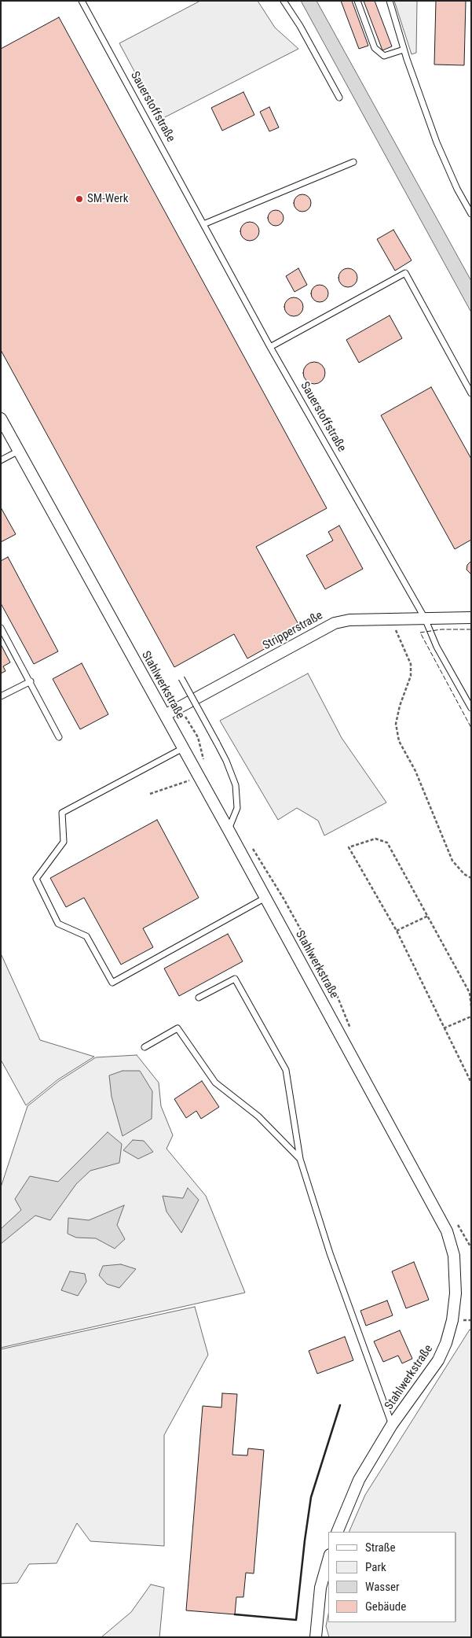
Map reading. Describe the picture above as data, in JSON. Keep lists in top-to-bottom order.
{
  "streets": {
    "street": ["Stripperstraße", "Stahlwerkstraße"],
    "lane": ["Sauerstoffstraße"]
  },
  "crossings": [
    ["Sauerstoffstraße", "Stripperstraße"],
    ["Stripperstraße", "Stahlwerkstraße"]
  ],
  "places": ["SM-Werk"],
  "legend": [
    "Straße",
    "Park",
    "Wasser",
    "Gebäude"
  ]
}
